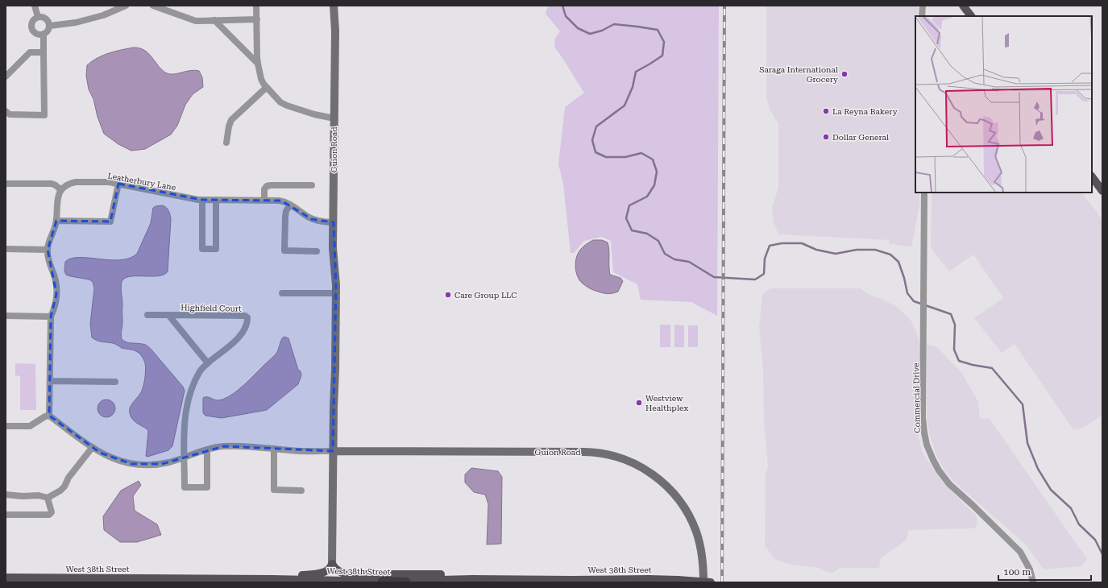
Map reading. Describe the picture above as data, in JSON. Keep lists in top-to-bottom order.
{
  "streets": {
    "main road": ["West 38th Street"],
    "street": [
      "Guion Road",
      "Leatherbury Lane",
      "Highfield Court",
      "Commercial Drive"
    ]
  },
  "crossings": [
    ["Guion Road", "Leatherbury Lane"]
  ],
  "places": [
    "Saraga International Grocery",
    "La Reyna Bakery",
    "Dollar General",
    "Care Group LLC",
    "Westview Healthplex"
  ],
  "scale_bar": "100 m"
}
